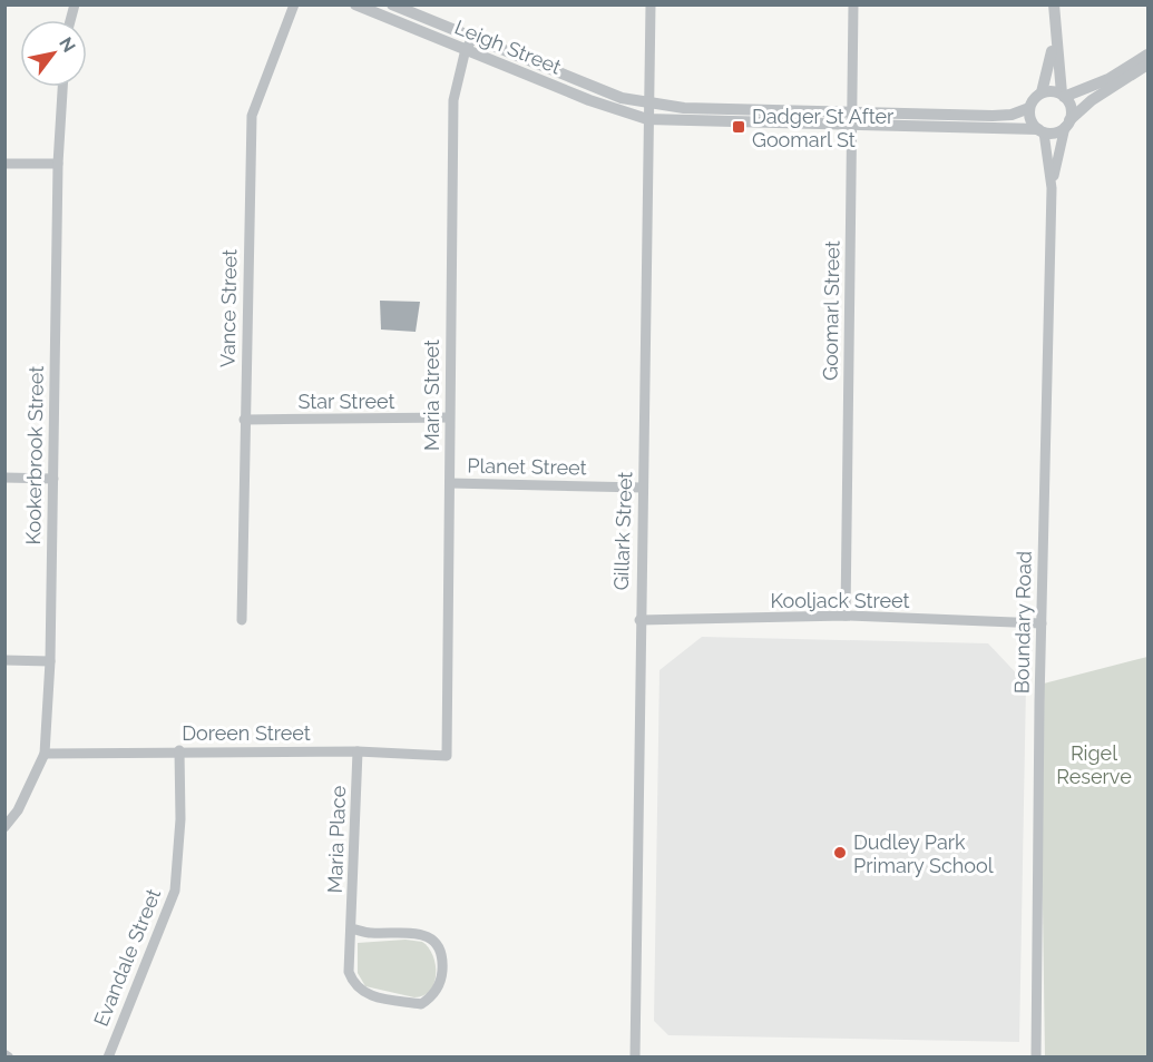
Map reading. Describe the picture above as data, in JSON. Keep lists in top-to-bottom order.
{
  "streets": {
    "street": [
      "Leigh Street",
      "Vance Street",
      "Goomarl Street",
      "Maria Street",
      "Star Street",
      "Kookerbrook Street",
      "Planet Street",
      "Gillark Street",
      "Kooljack Street",
      "Boundary Road",
      "Doreen Street",
      "Maria Place",
      "Evandale Street"
    ]
  },
  "crossings": [
    ["Leigh Street", "Goomarl Street"],
    ["Leigh Street", "Maria Street"],
    ["Leigh Street", "Gillark Street"],
    ["Vance Street", "Star Street"],
    ["Goomarl Street", "Kooljack Street"],
    ["Maria Street", "Star Street"],
    ["Maria Street", "Planet Street"],
    ["Maria Street", "Doreen Street"],
    ["Kookerbrook Street", "Doreen Street"],
    ["Planet Street", "Gillark Street"],
    ["Gillark Street", "Kooljack Street"],
    ["Kooljack Street", "Boundary Road"],
    ["Doreen Street", "Maria Place"],
    ["Doreen Street", "Evandale Street"]
  ],
  "parks": ["Rigel Reserve"],
  "places": {
    "transit": ["Dadger St After Goomarl St"],
    "other": ["Dudley Park Primary School"]
  },
  "north": "top right"
}
